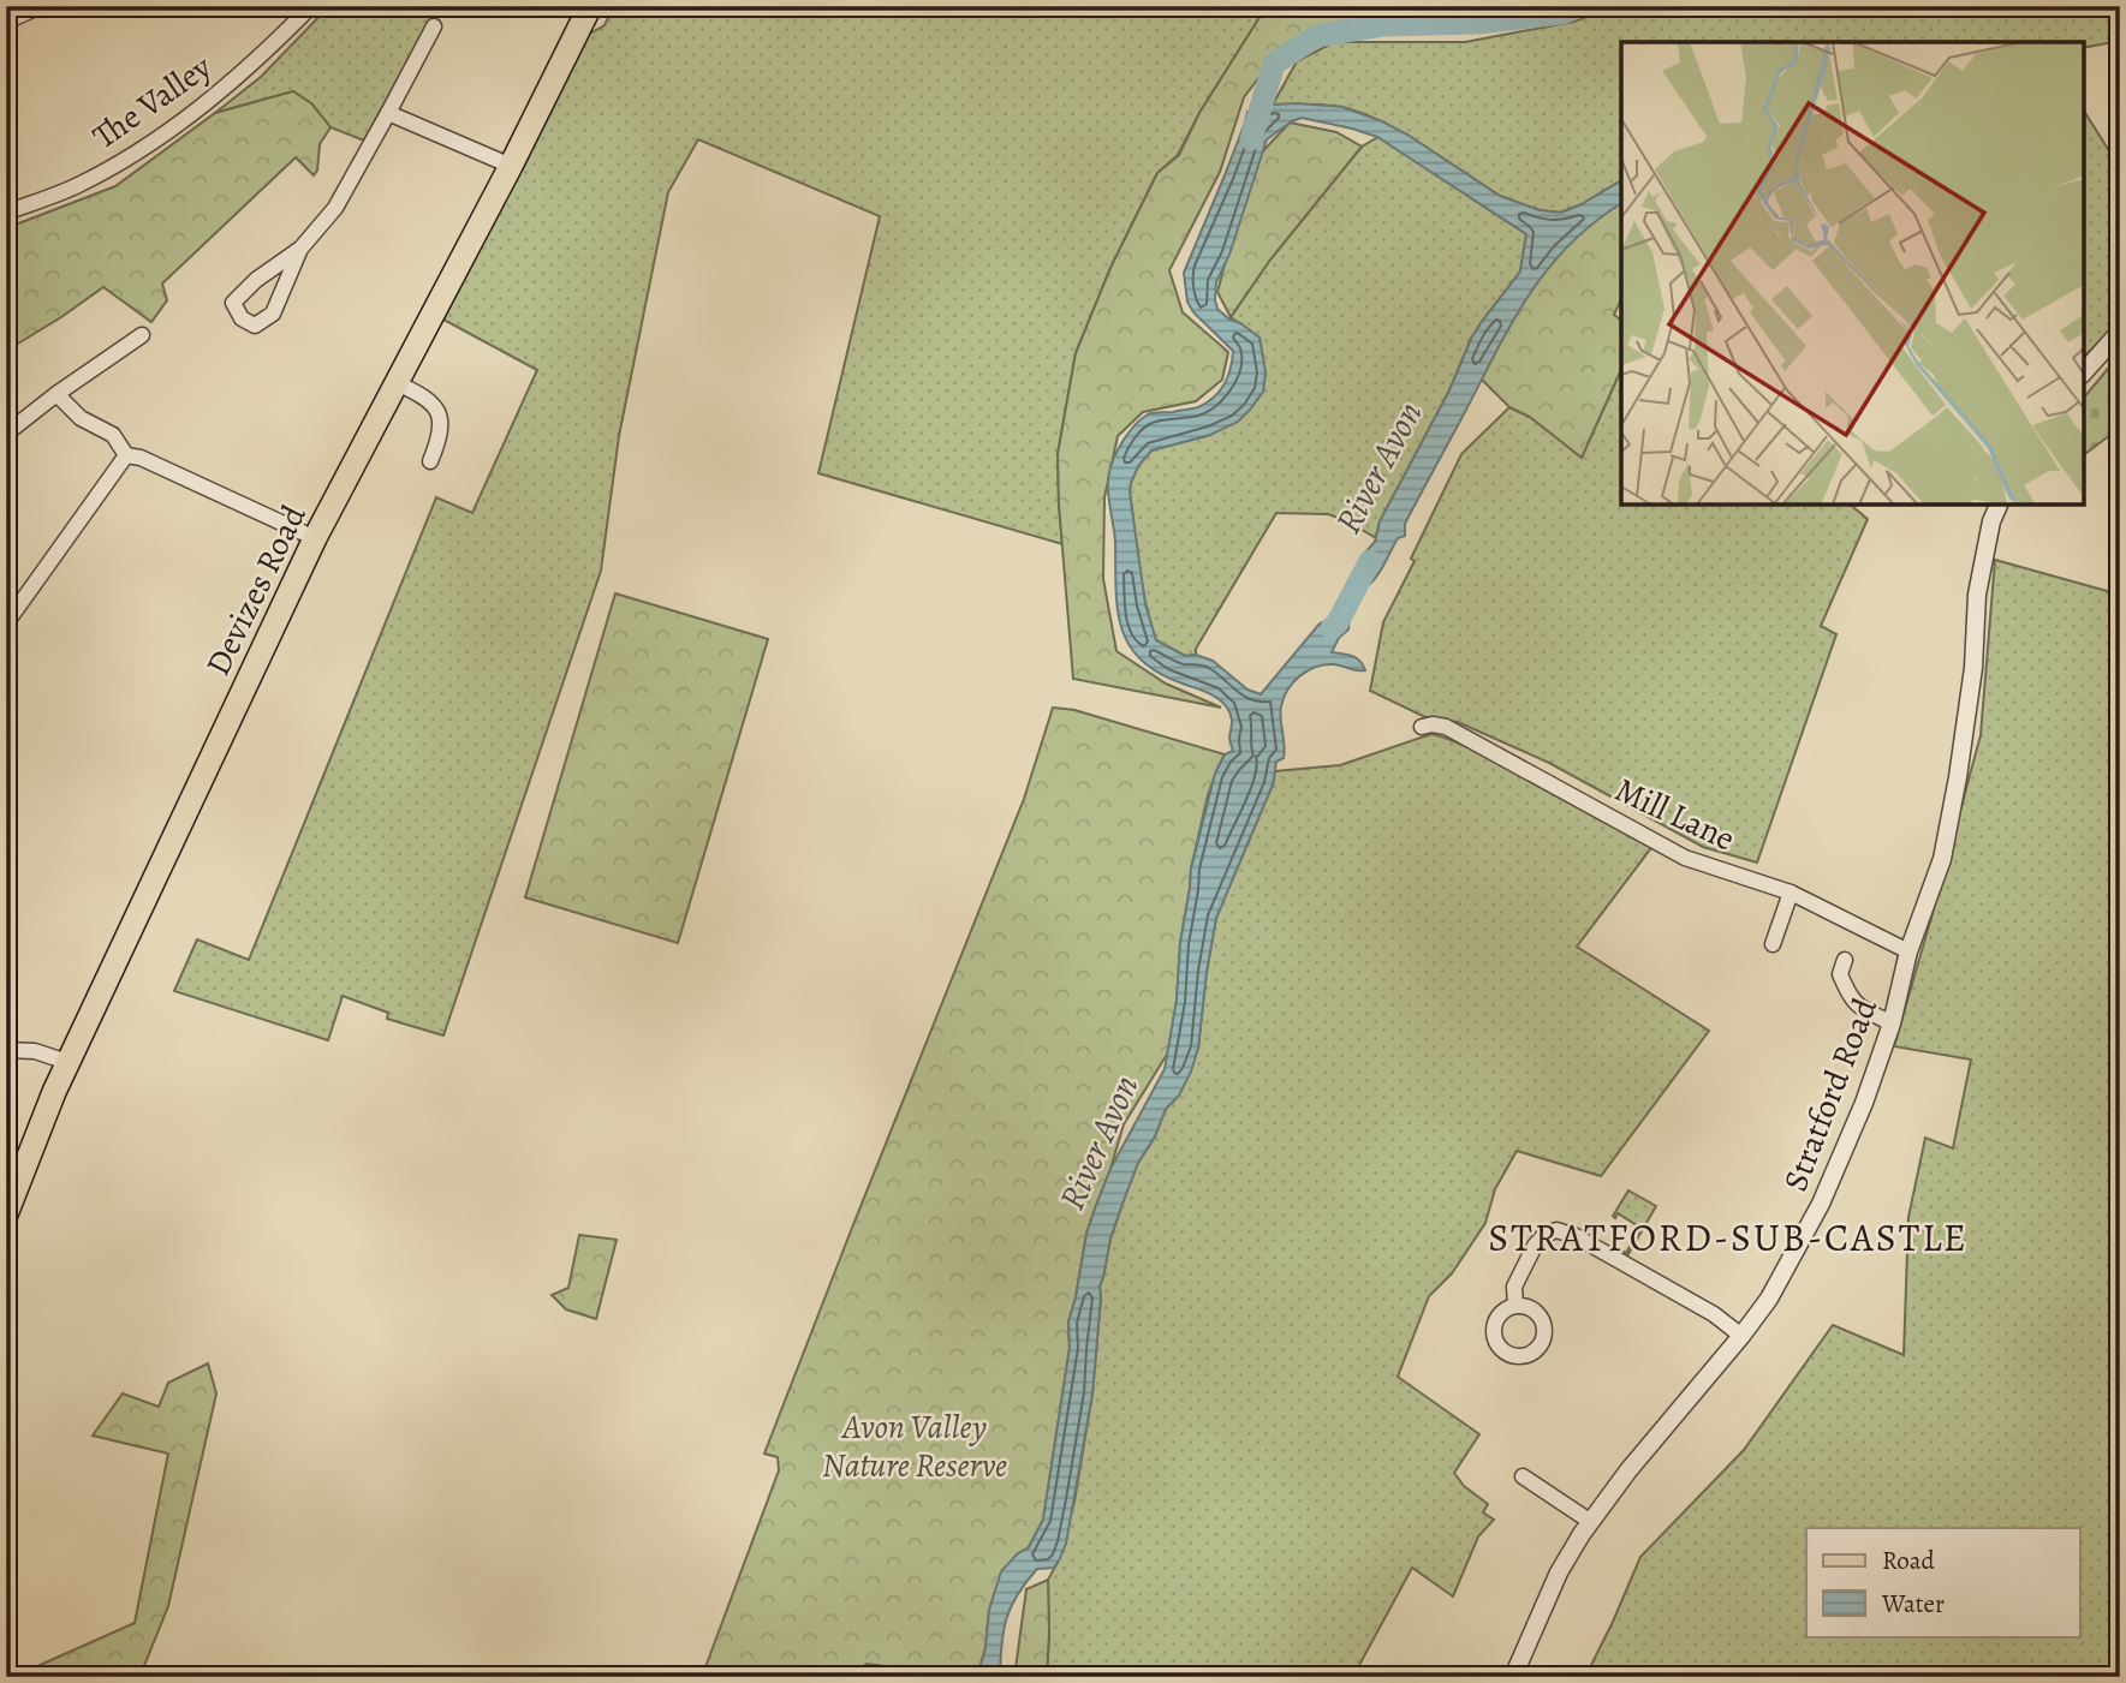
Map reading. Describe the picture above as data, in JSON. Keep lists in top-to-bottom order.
{
  "streets": {
    "main road": ["Devizes Road"],
    "street": ["The Valley", "Mill Lane", "Stratford Road"]
  },
  "crossings": [
    ["Mill Lane", "Stratford Road"]
  ],
  "districts": ["STRATFORD-SUB-CASTLE"],
  "water": ["River Avon"],
  "parks": ["Avon Valley Nature Reserve"],
  "legend": ["Road", "Water"]
}
